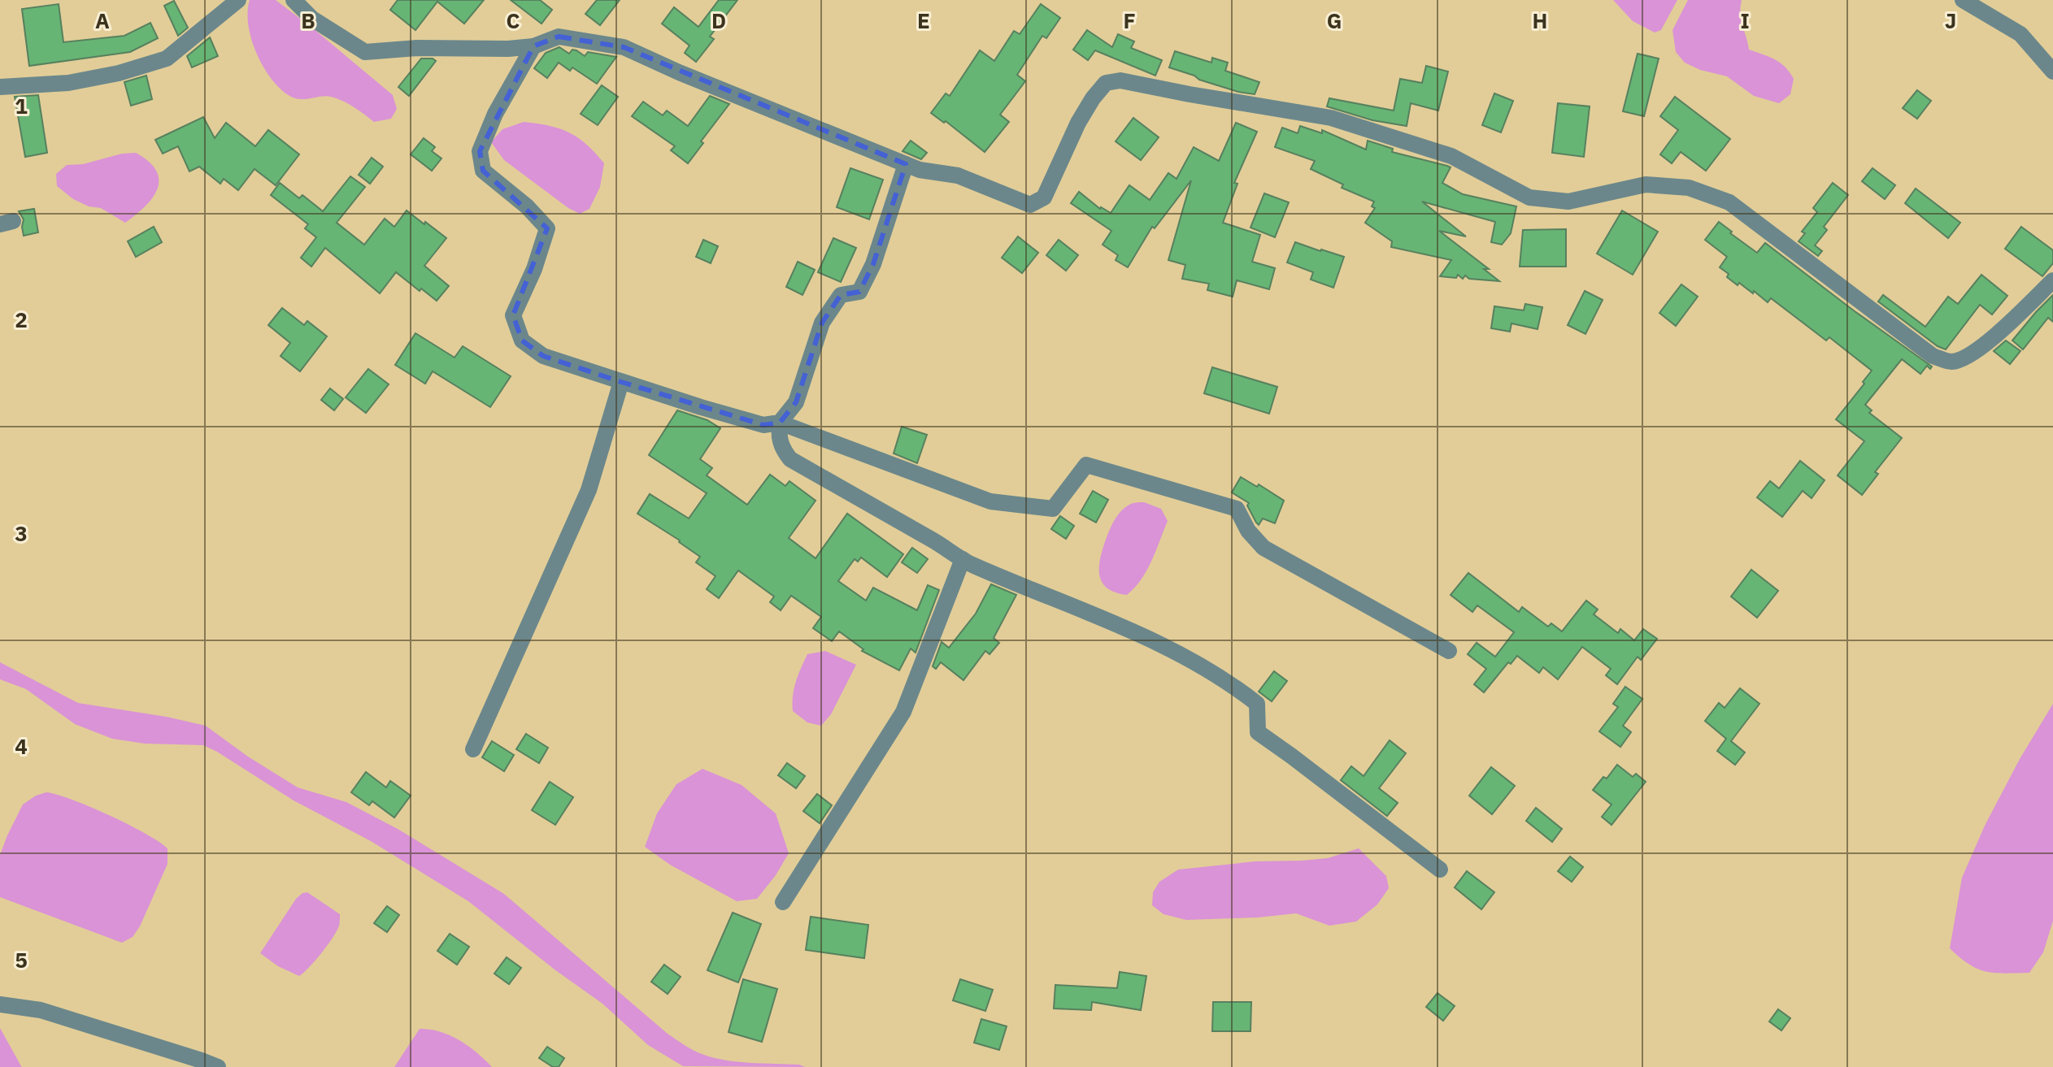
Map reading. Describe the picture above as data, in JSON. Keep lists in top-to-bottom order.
{
  "grid": {
    "columns": [
      "A",
      "B",
      "C",
      "D",
      "E",
      "F",
      "G",
      "H",
      "I",
      "J"
    ],
    "rows": [
      "1",
      "2",
      "3",
      "4",
      "5"
    ]
  }
}
